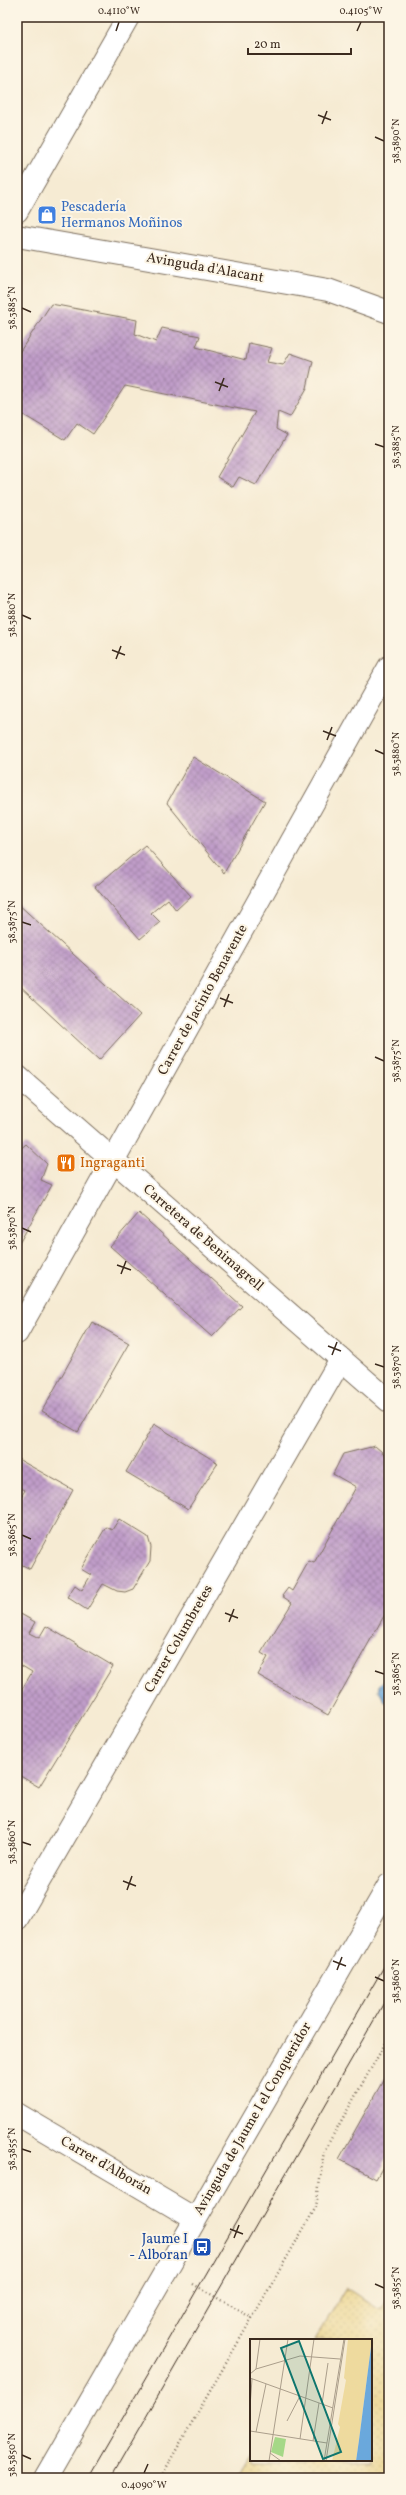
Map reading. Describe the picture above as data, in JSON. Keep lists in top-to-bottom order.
{
  "streets": {
    "street": [
      "Avinguda d'Alacant",
      "Carrer de Jacinto Benavente",
      "Carretera de Benimagrell",
      "Carrer Columbretes",
      "Avinguda de Jaume I el Conqueridor",
      "Carrer d'Alborán"
    ]
  },
  "crossings": [
    ["Carrer de Jacinto Benavente", "Carretera de Benimagrell"],
    ["Carretera de Benimagrell", "Carrer Columbretes"],
    ["Avinguda de Jaume I el Conqueridor", "Carrer d'Alborán"]
  ],
  "places": {
    "shop": ["Pescadería Hermanos Moñinos"],
    "restaurant": ["Ingraganti"],
    "bus stop": ["Jaume I - Alboran"]
  },
  "scale_bar": "20 m",
  "coordinates": [
    "0.4110°W",
    "0.4105°W",
    "38.3890°N",
    "38.3885°N",
    "38.3880°N",
    "38.3875°N",
    "38.3870°N",
    "38.3865°N",
    "38.3860°N",
    "38.3855°N",
    "38.3850°N",
    "0.4090°W"
  ]
}
